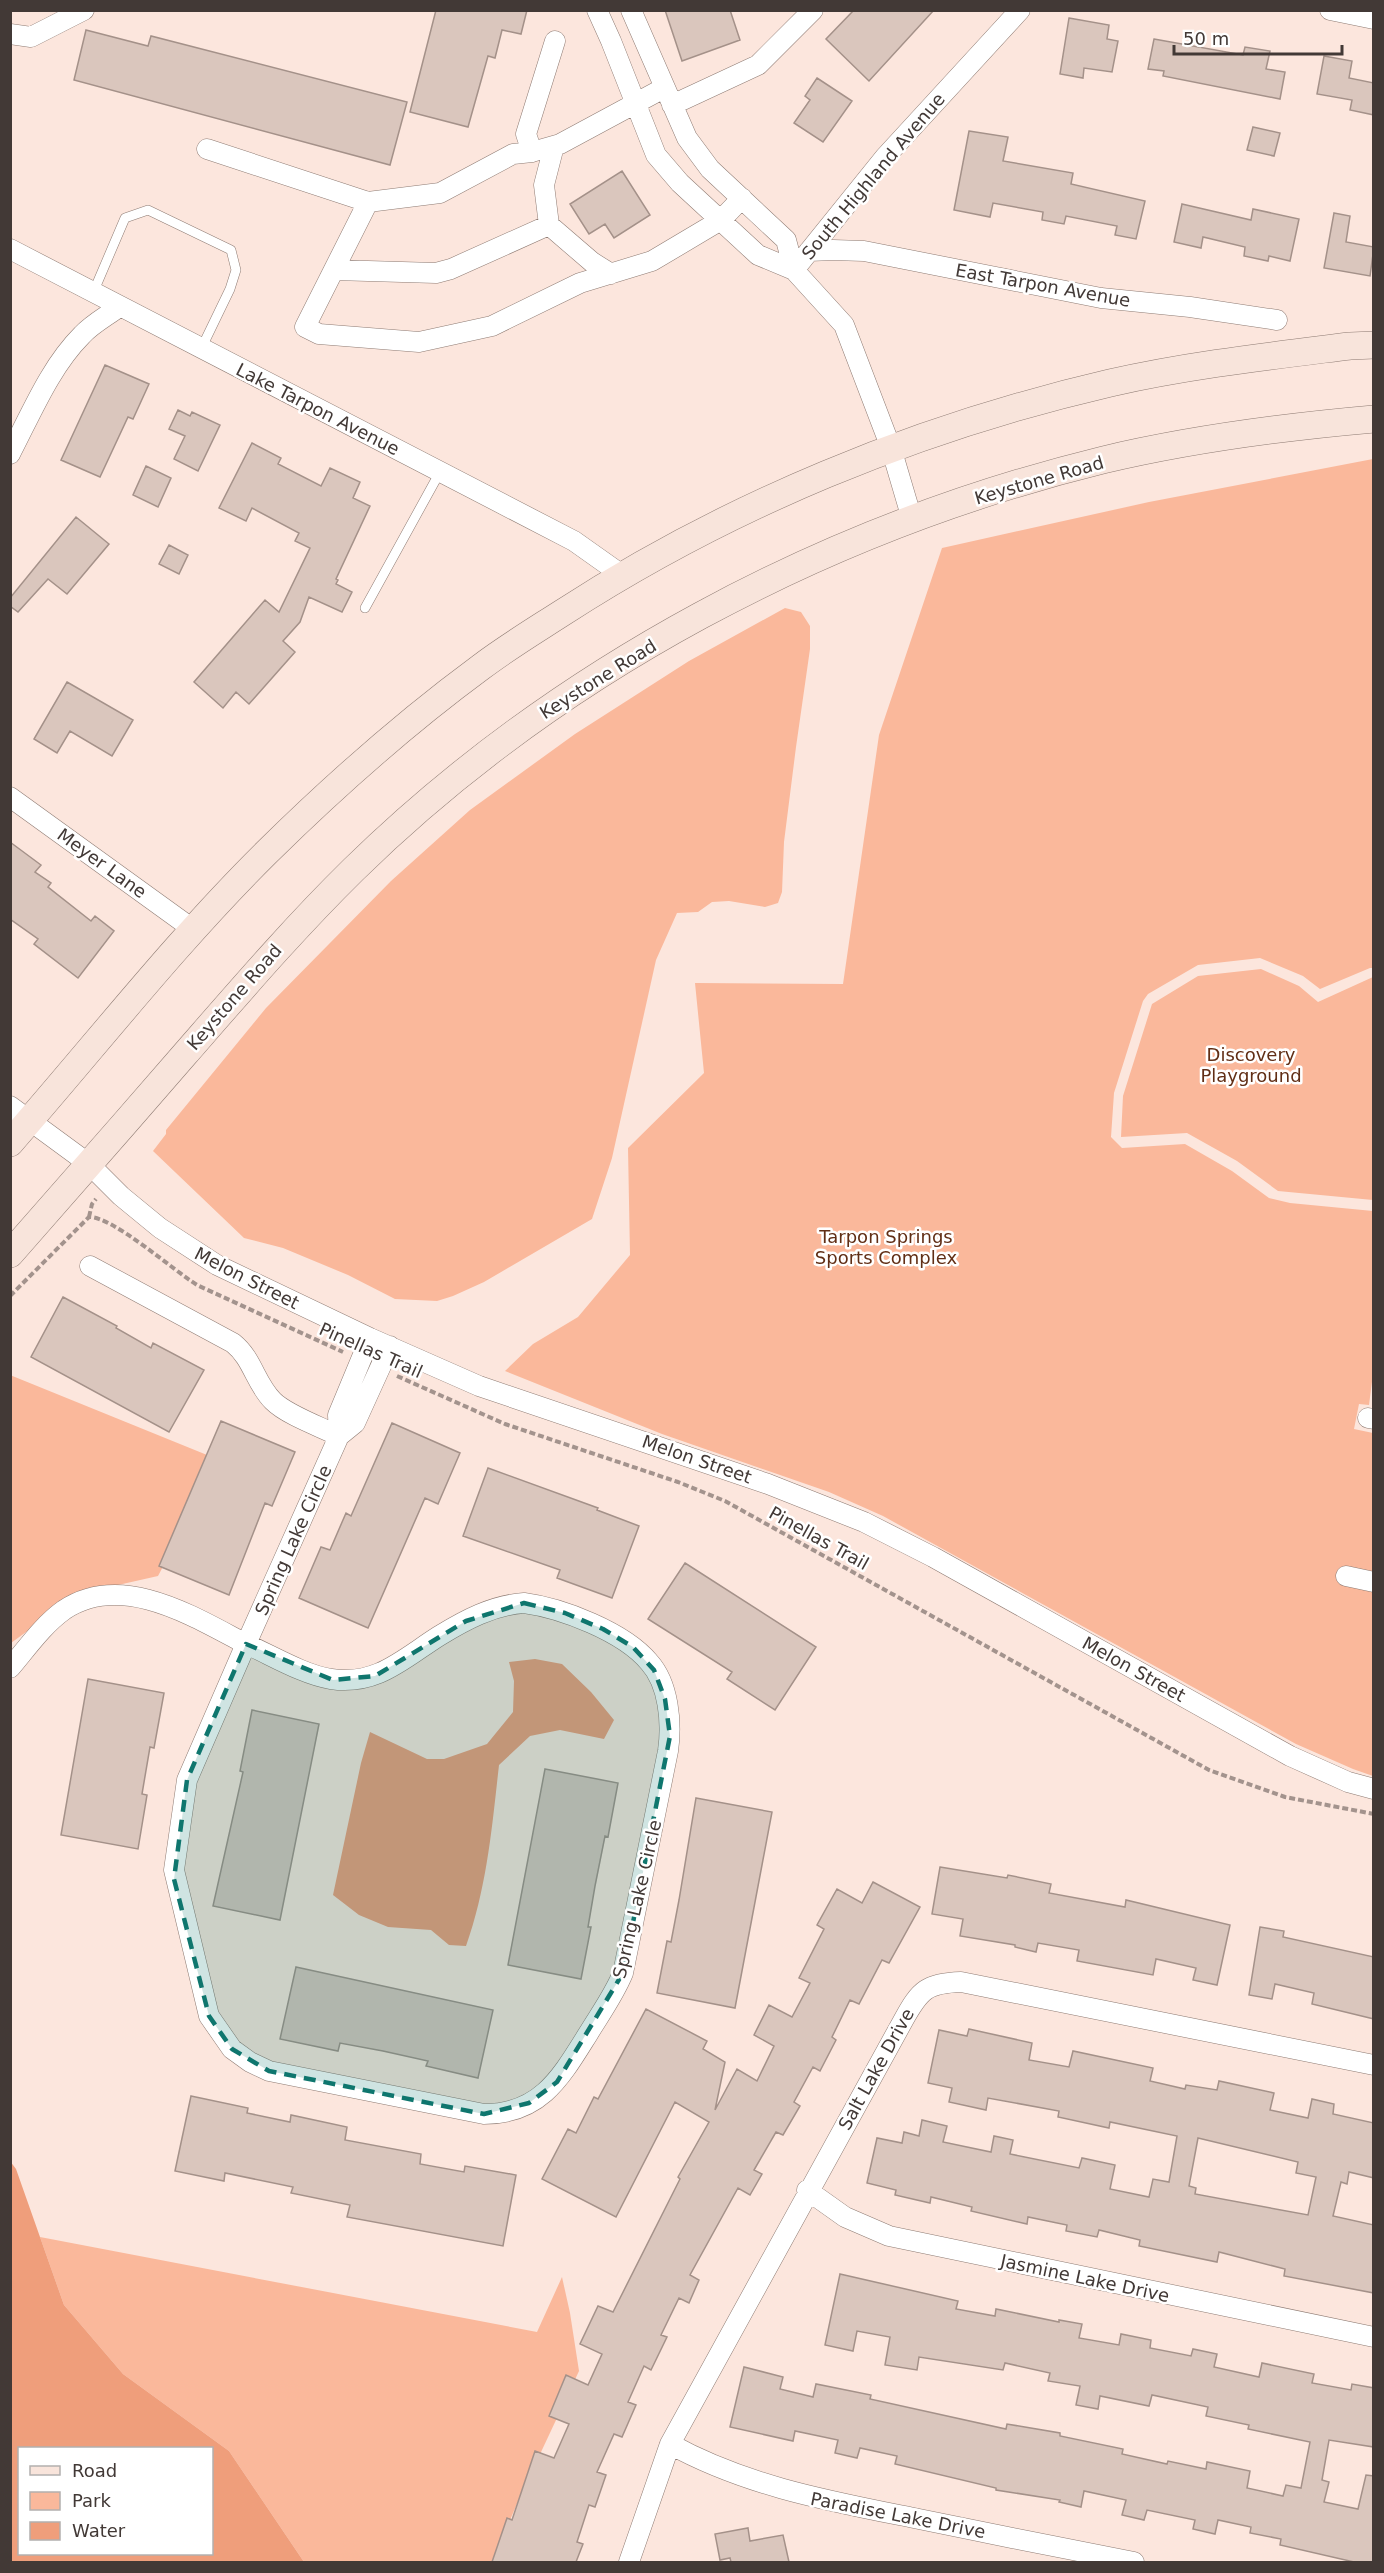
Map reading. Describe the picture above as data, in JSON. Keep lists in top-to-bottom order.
{
  "streets": {
    "main road": ["Keystone Road"],
    "street": [
      "South Highland Avenue",
      "East Tarpon Avenue",
      "Lake Tarpon Avenue",
      "Meyer Lane",
      "Melon Street",
      "Spring Lake Circle",
      "Salt Lake Drive",
      "Jasmine Lake Drive",
      "Paradise Lake Drive"
    ],
    "path": ["Pinellas Trail"]
  },
  "crossings": [
    ["South Highland Avenue", "East Tarpon Avenue"],
    ["South Highland Avenue", "Keystone Road"],
    ["Keystone Road", "Melon Street"],
    ["Melon Street", "Spring Lake Circle"],
    ["Pinellas Trail", "Spring Lake Circle"],
    ["Salt Lake Drive", "Jasmine Lake Drive"],
    ["Salt Lake Drive", "Paradise Lake Drive"]
  ],
  "parks": ["Discovery Playground", "Tarpon Springs Sports Complex"],
  "legend": ["Road", "Park", "Water"],
  "scale_bar": "50 m"
}
